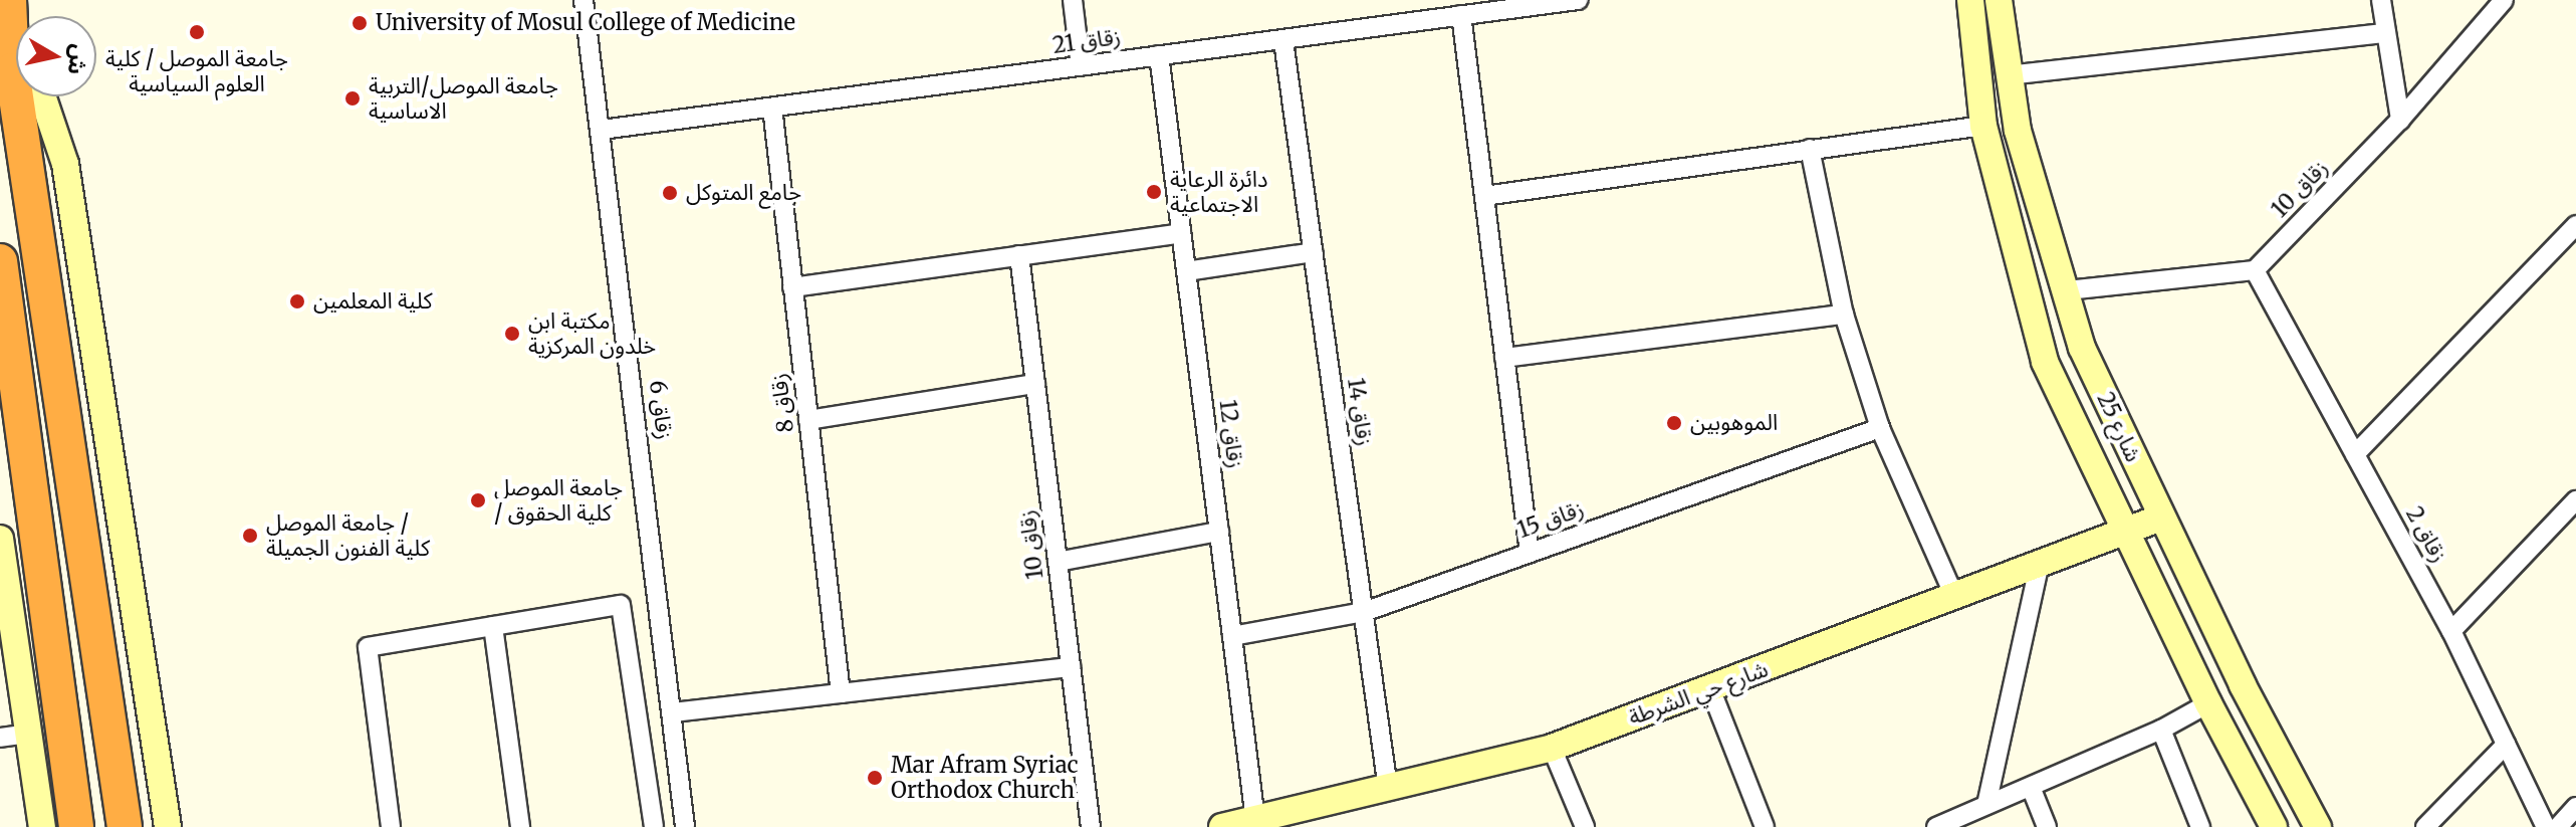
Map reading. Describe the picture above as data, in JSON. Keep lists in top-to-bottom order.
{
  "streets": {
    "street": [
      "زقاق 21",
      "زقاق 10",
      "زقاق 8",
      "زقاق 6",
      "زقاق 14",
      "شارع 25",
      "زقاق 12",
      "زقاق 15",
      "زقاق 2",
      "شارع حي الشرطة"
    ]
  },
  "crossings": [
    ["زقاق 21", "زقاق 8"],
    ["زقاق 21", "زقاق 6"],
    ["زقاق 21", "زقاق 14"],
    ["زقاق 21", "زقاق 12"],
    ["زقاق 10", "زقاق 2"],
    ["زقاق 14", "زقاق 15"],
    ["زقاق 14", "شارع حي الشرطة"],
    ["شارع 25", "شارع حي الشرطة"],
    ["زقاق 12", "زقاق 15"],
    ["زقاق 12", "شارع حي الشرطة"]
  ],
  "places": [
    "University of Mosul College of Medicine",
    "جامعة الموصل / كلية العلوم السياسية",
    "جامعة الموصل/التربية الاساسية",
    "دائرة الرعاية الاجتماعية",
    "جامع المتوكل",
    "كلية المعلمين",
    "مكتبة ابن خلدون المركزية",
    "الموهوبين",
    "جامعة الموصل / كلية الحقوق",
    "جامعة الموصل / كلية الفنون الجميلة",
    "Mar Afram Syriac Orthodox Church"
  ],
  "north": "right"
}
